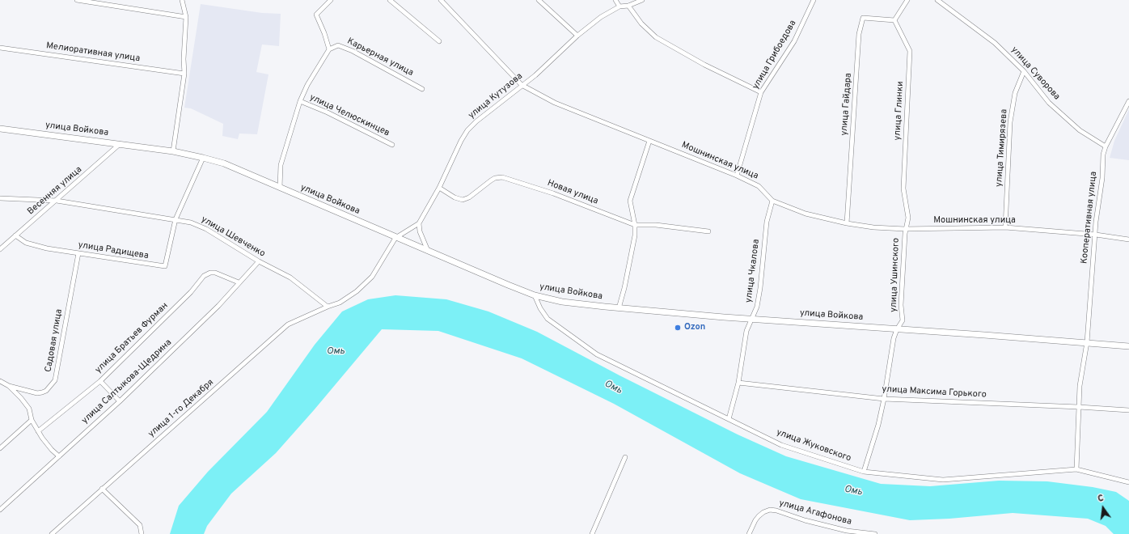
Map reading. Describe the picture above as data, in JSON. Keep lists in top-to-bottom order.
{
  "streets": {
    "main road": ["улица Войкова"],
    "street": [
      "Мелиоративная улица",
      "улица Грибоедова",
      "Карьерная улица",
      "улица Суворова",
      "улица Кутузова",
      "улица Гайдара",
      "улица Глинки",
      "улица Челюскинцев",
      "улица Тимирязева",
      "Мошнинская улица",
      "Весенняя улица",
      "Новая улица",
      "Кооперативная улица",
      "улица Шевченко",
      "улица Радищева",
      "улица Чкалова",
      "улица Ушинского",
      "улица Братьев Фурман",
      "Садовая улица",
      "улица Салтыкова-Щедрина",
      "улица Максима Горького",
      "улица 1-го Декабря",
      "улица Жуковского",
      "улица Агафонова"
    ]
  },
  "crossings": [
    ["улица Грибоедова", "Мошнинская улица"],
    ["улица Суворова", "улица Тимирязева"],
    ["улица Суворова", "Кооперативная улица"],
    ["улица Кутузова", "улица Войкова"],
    ["улица Кутузова", "Мошнинская улица"],
    ["улица Кутузова", "Новая улица"],
    ["улица Гайдара", "улица Глинки"],
    ["улица Гайдара", "Мошнинская улица"],
    ["улица Глинки", "Мошнинская улица"],
    ["улица Глинки", "улица Ушинского"],
    ["улица Войкова", "Весенняя улица"],
    ["улица Войкова", "Кооперативная улица"],
    ["улица Войкова", "улица Чкалова"],
    ["улица Войкова", "улица Ушинского"],
    ["улица Войкова", "улица Жуковского"],
    ["улица Тимирязева", "Мошнинская улица"],
    ["Мошнинская улица", "Кооперативная улица"],
    ["Мошнинская улица", "улица Чкалова"],
    ["Мошнинская улица", "улица Ушинского"],
    ["Весенняя улица", "улица Шевченко"],
    ["Весенняя улица", "улица Радищева"],
    ["Кооперативная улица", "улица Максима Горького"],
    ["Кооперативная улица", "улица Жуковского"],
    ["улица Шевченко", "улица Радищева"],
    ["улица Шевченко", "улица Салтыкова-Щедрина"],
    ["улица Шевченко", "улица 1-го Декабря"],
    ["улица Радищева", "Садовая улица"],
    ["улица Чкалова", "улица Максима Горького"],
    ["улица Чкалова", "улица Жуковского"],
    ["улица Ушинского", "улица Максима Горького"],
    ["улица Ушинского", "улица Жуковского"],
    ["улица Братьев Фурман", "улица Салтыкова-Щедрина"]
  ],
  "water": ["Омь"],
  "places": ["Ozon"],
  "north": "top"
}
